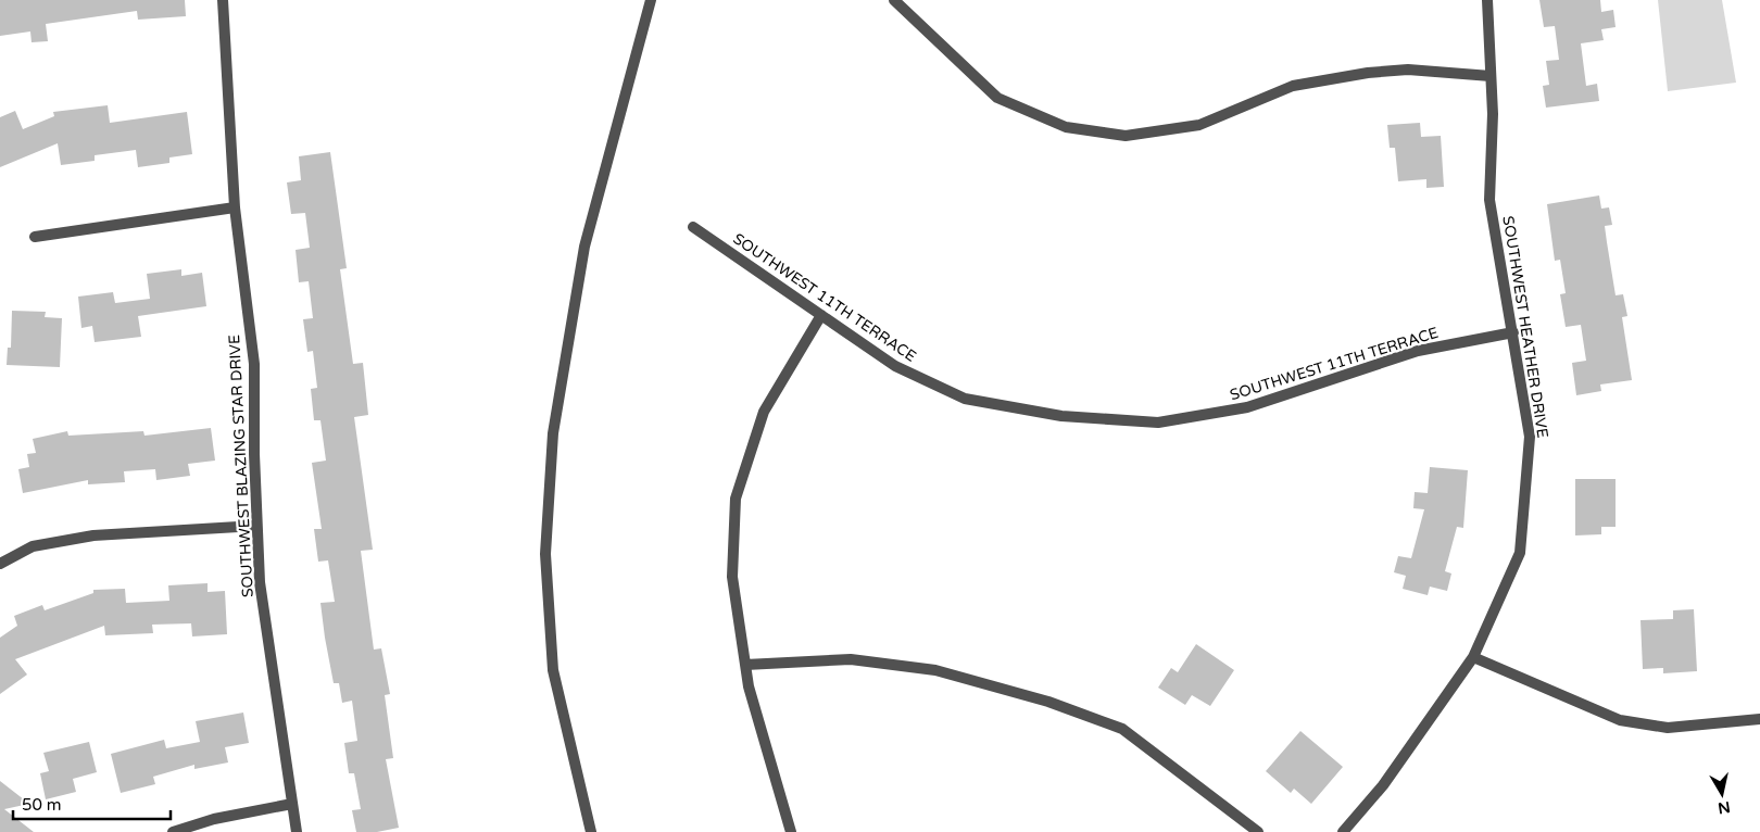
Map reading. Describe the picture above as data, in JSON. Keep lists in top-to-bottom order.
{
  "streets": {
    "street": ["SOUTHWEST 11TH TERRACE", "SOUTHWEST HEATHER DRIVE", "SOUTHWEST BLAZING STAR DRIVE"]
  },
  "crossings": [
    ["SOUTHWEST 11TH TERRACE", "SOUTHWEST HEATHER DRIVE"]
  ],
  "scale_bar": "50 m",
  "north": "bottom"
}
